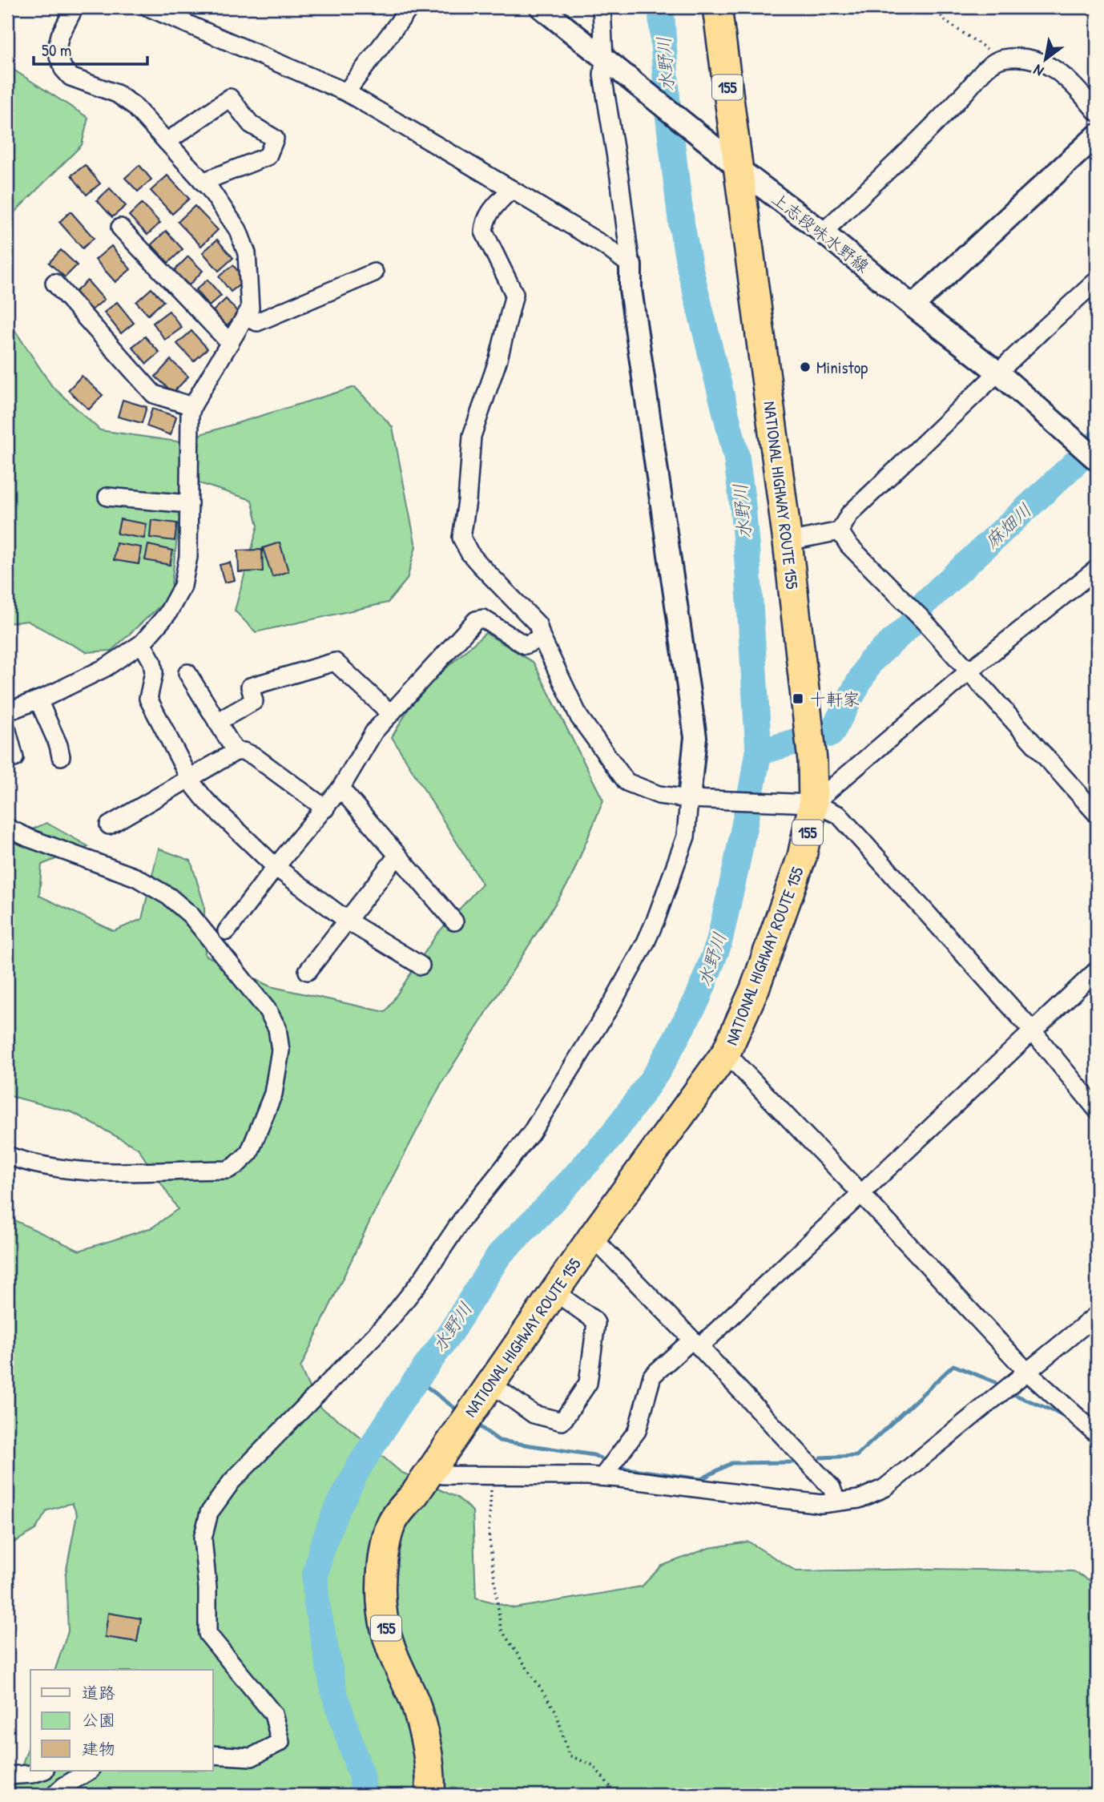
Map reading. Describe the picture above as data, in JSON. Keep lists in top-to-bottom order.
{
  "streets": {
    "highway": ["155", "NATIONAL HIGHWAY ROUTE 155"],
    "street": ["上志段味水野線"]
  },
  "crossings": [
    ["上志段味水野線", "NATIONAL HIGHWAY ROUTE 155"]
  ],
  "water": ["水野川", "麻畑川"],
  "places": {
    "other": ["Ministop"],
    "transit": ["十軒家"]
  },
  "legend": ["道路", "公園", "建物"],
  "scale_bar": "50 m",
  "north": "bottom left"
}
